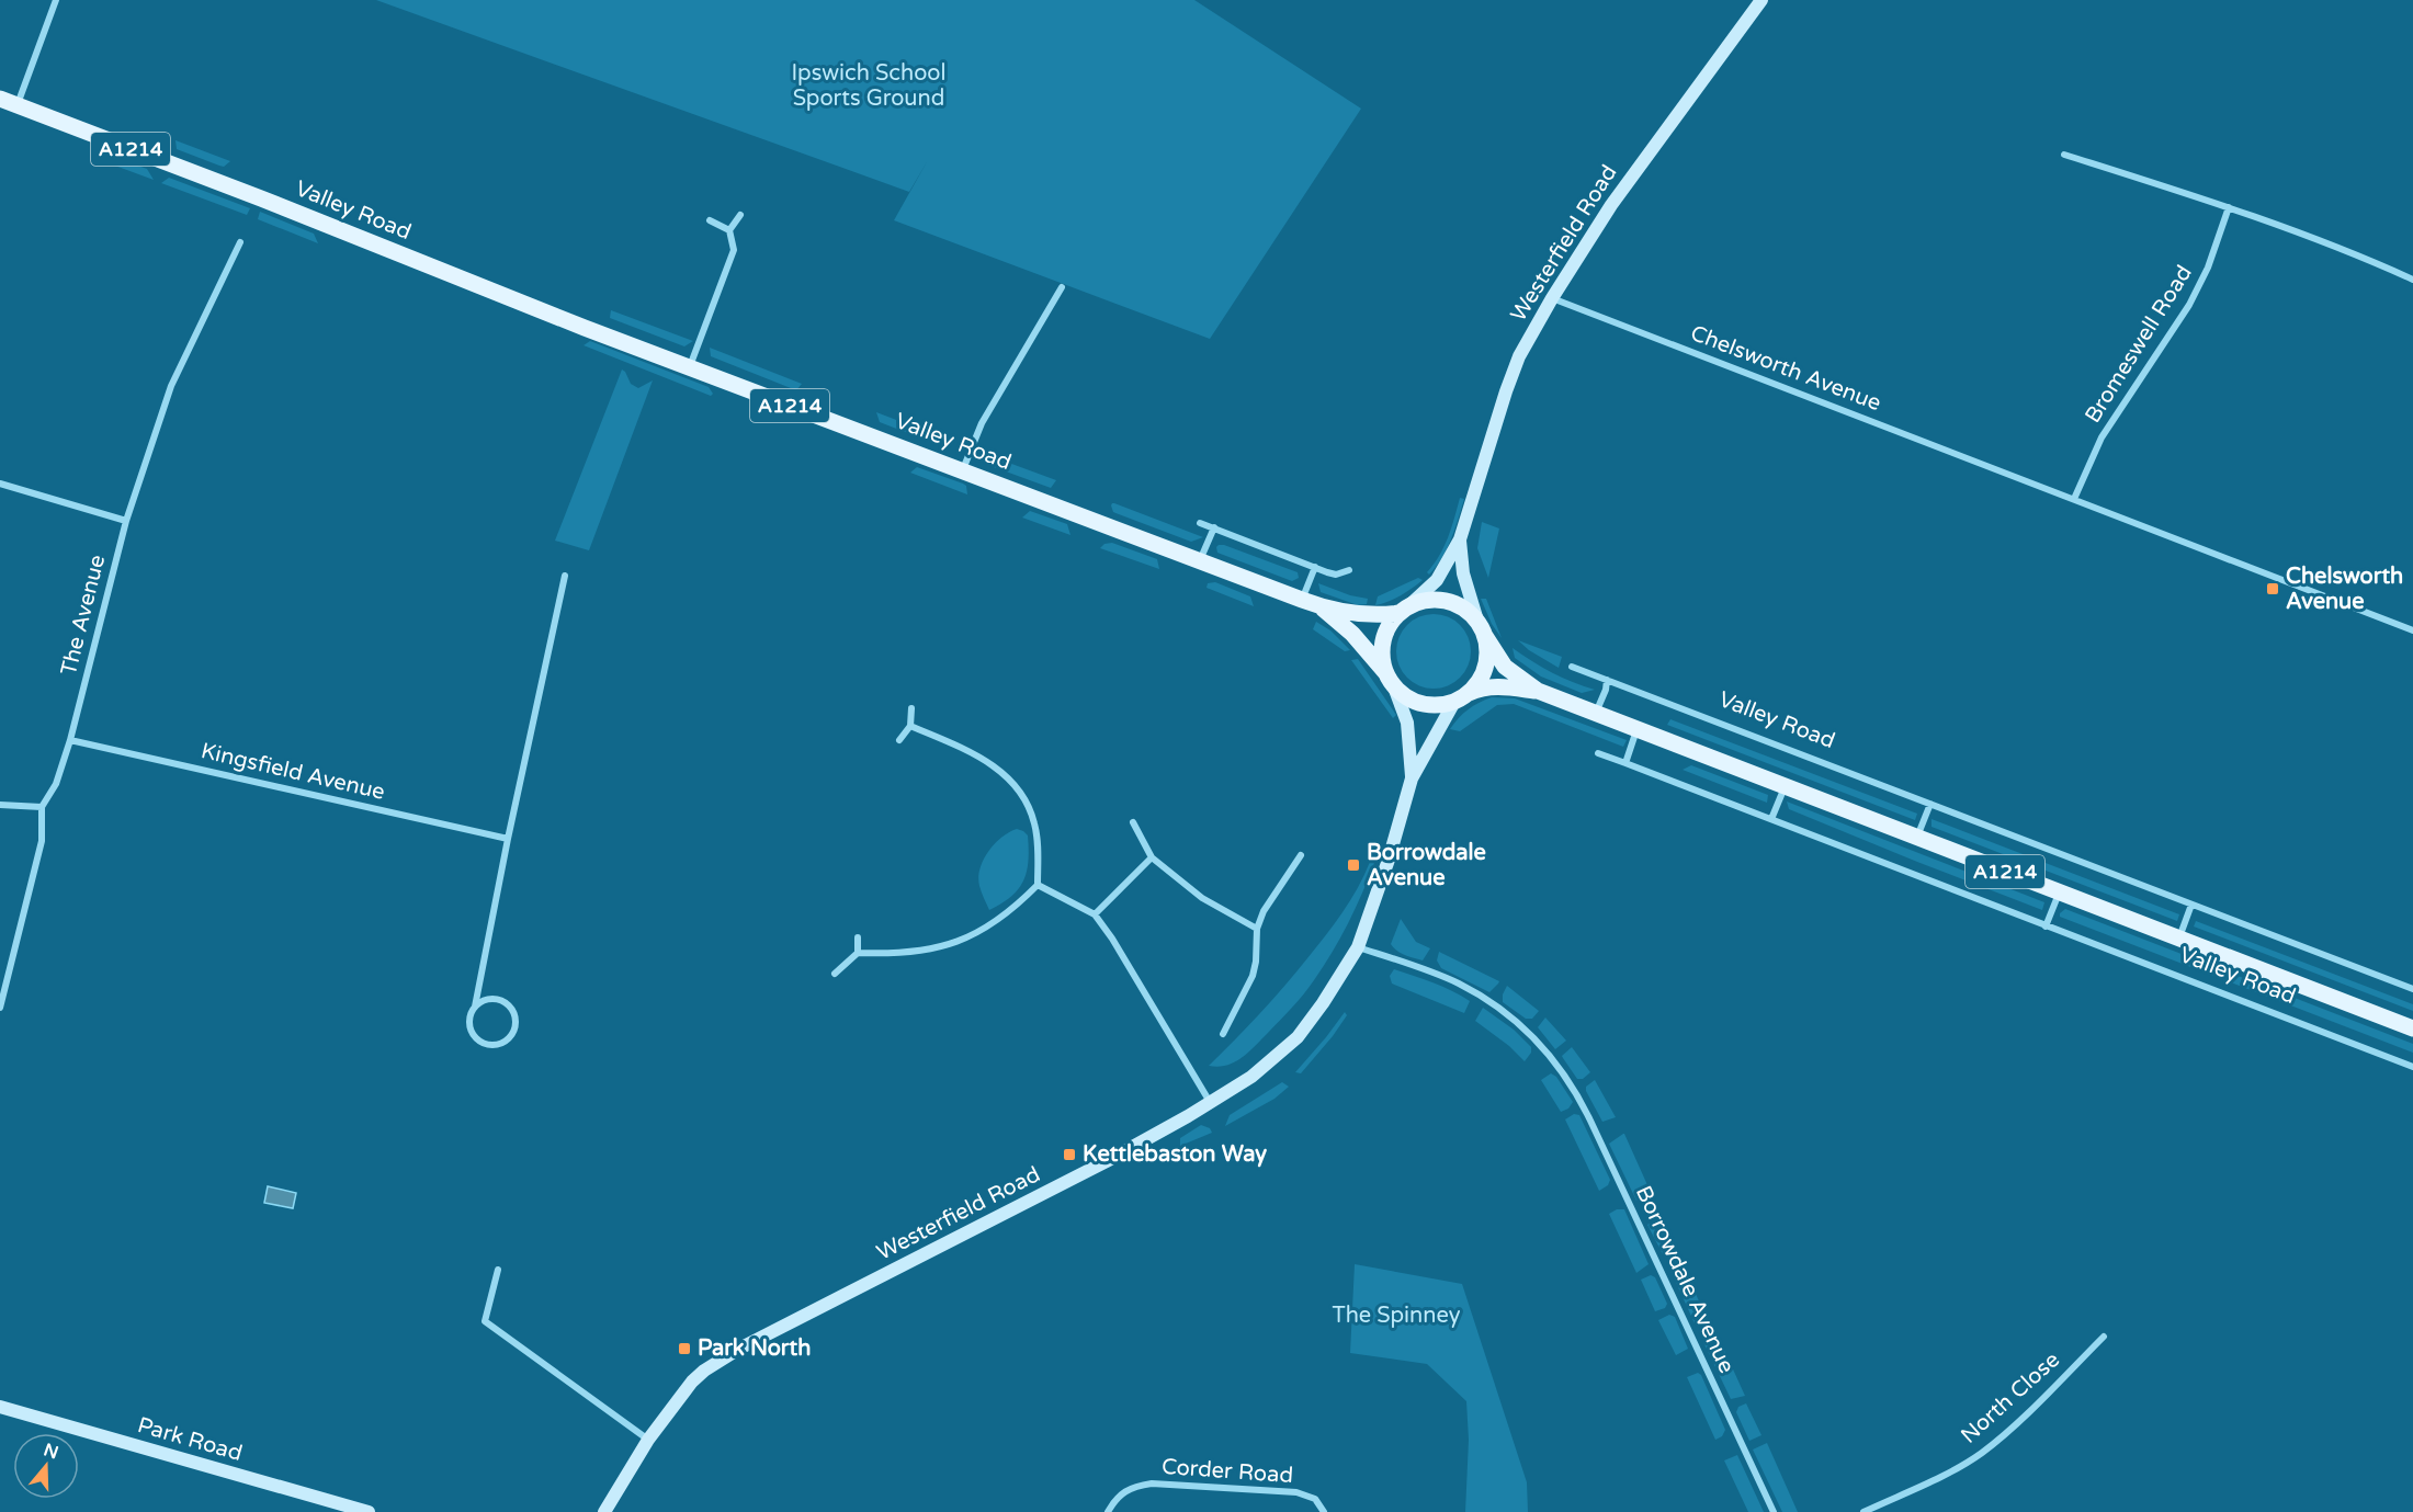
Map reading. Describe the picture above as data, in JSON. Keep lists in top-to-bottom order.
{
  "streets": {
    "main road": [
      "A1214",
      "Valley Road",
      "Westerfield Road",
      "Park Road"
    ],
    "street": [
      "Bromeswell Road",
      "Chelsworth Avenue",
      "The Avenue",
      "Kingsfield Avenue",
      "Borrowdale Avenue",
      "North Close",
      "Corder Road"
    ]
  },
  "crossings": [
    ["Valley Road", "Westerfield Road"],
    ["Westerfield Road", "Chelsworth Avenue"],
    ["Westerfield Road", "Borrowdale Avenue"],
    ["Bromeswell Road", "Chelsworth Avenue"],
    ["The Avenue", "Kingsfield Avenue"]
  ],
  "parks": ["Ipswich School Sports Ground", "The Spinney"],
  "places": {
    "transit": [
      "Chelsworth Avenue",
      "Borrowdale Avenue",
      "Kettlebaston Way",
      "Park North"
    ]
  },
  "north": "top"
}
